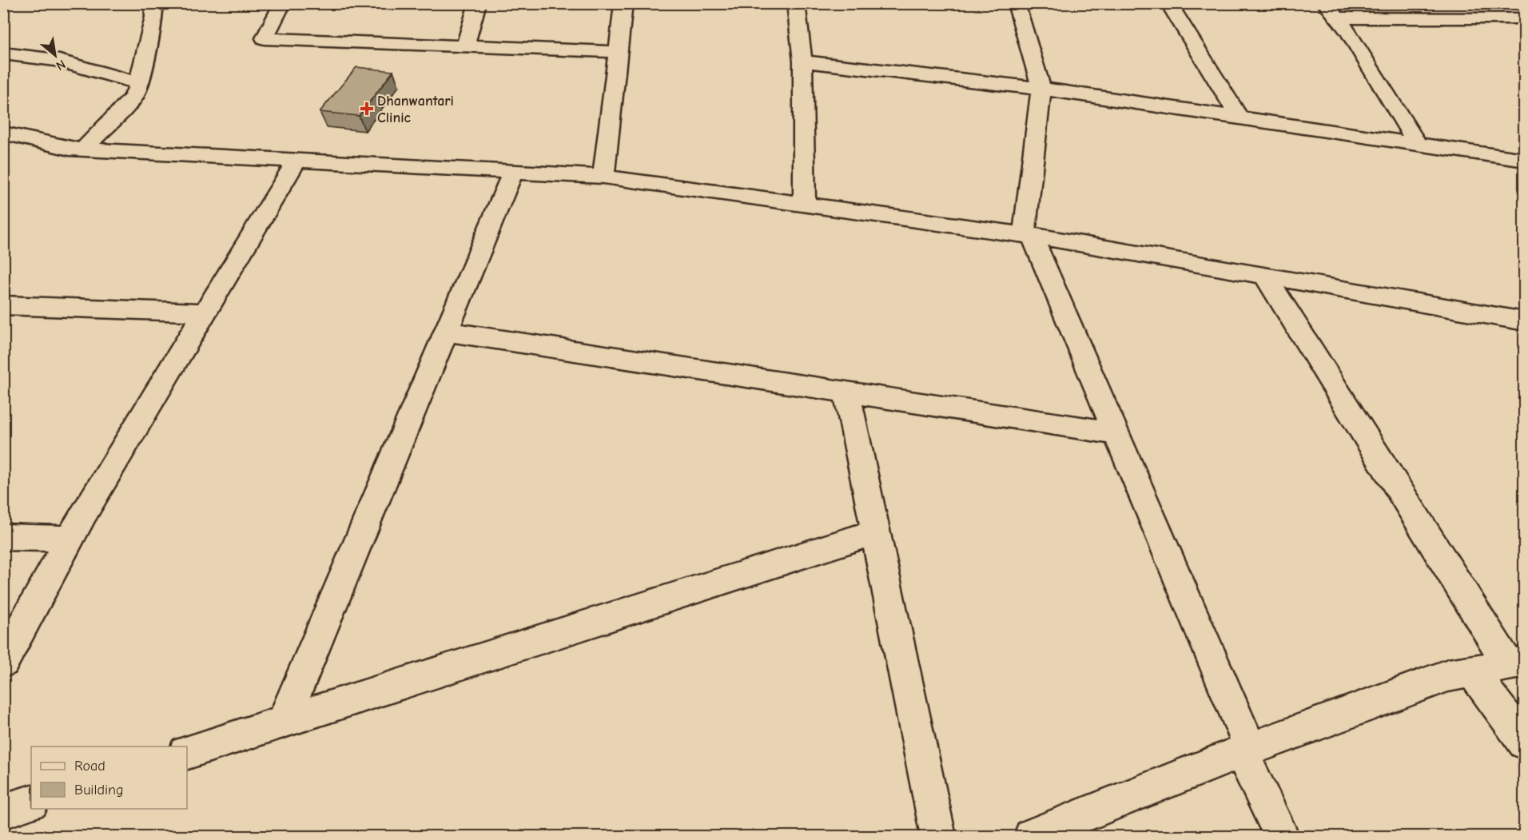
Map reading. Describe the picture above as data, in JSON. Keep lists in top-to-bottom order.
{
  "places": {
    "health": ["Dhanwantari Clinic"]
  },
  "legend": ["Road", "Building"],
  "north": "bottom right"
}
